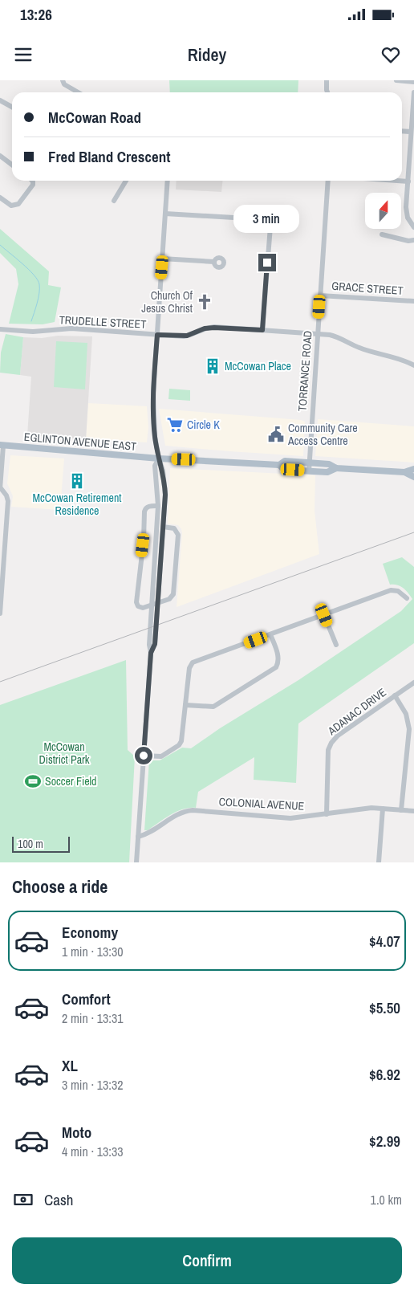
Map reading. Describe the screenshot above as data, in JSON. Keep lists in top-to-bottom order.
{
  "streets": {
    "main road": ["EGLINTON AVENUE EAST"],
    "street": [
      "GRACE STREET",
      "TRUDELLE STREET",
      "TORRANCE ROAD",
      "ADANAC DRIVE",
      "COLONIAL AVENUE"
    ]
  },
  "crossings": [
    ["GRACE STREET", "TORRANCE ROAD"],
    ["TRUDELLE STREET", "TORRANCE ROAD"],
    ["TORRANCE ROAD", "EGLINTON AVENUE EAST"],
    ["ADANAC DRIVE", "COLONIAL AVENUE"]
  ],
  "parks": ["McCowan District Park"],
  "places": {
    "church": ["Church Of Jesus Christ"],
    "building": ["McCowan Place", "McCowan Retirement Residence"],
    "supermarket": ["Circle K"],
    "public building": ["Community Care Access Centre"],
    "sports": ["Soccer Field"]
  },
  "scale_bar": "100 m",
  "north": "top",
  "page": {
    "status": "13:26",
    "header": "Ridey",
    "banner": ["McCowan Road", "Fred Bland Crescent"],
    "bubble": "3 min",
    "scale": "100 m",
    "heading": "Choose a ride",
    "list": [
      {
        "name": "Economy",
        "note": "1 min · 13:30",
        "value": "$4.07"
      },
      {
        "name": "Comfort",
        "note": "2 min · 13:31",
        "value": "$5.50"
      },
      {
        "name": "XL",
        "note": "3 min · 13:32",
        "value": "$6.92"
      },
      {
        "name": "Moto",
        "note": "4 min · 13:33",
        "value": "$2.99"
      }
    ],
    "pay": ["Cash", "1.0 km"],
    "buttons": "Confirm"
  }
}
